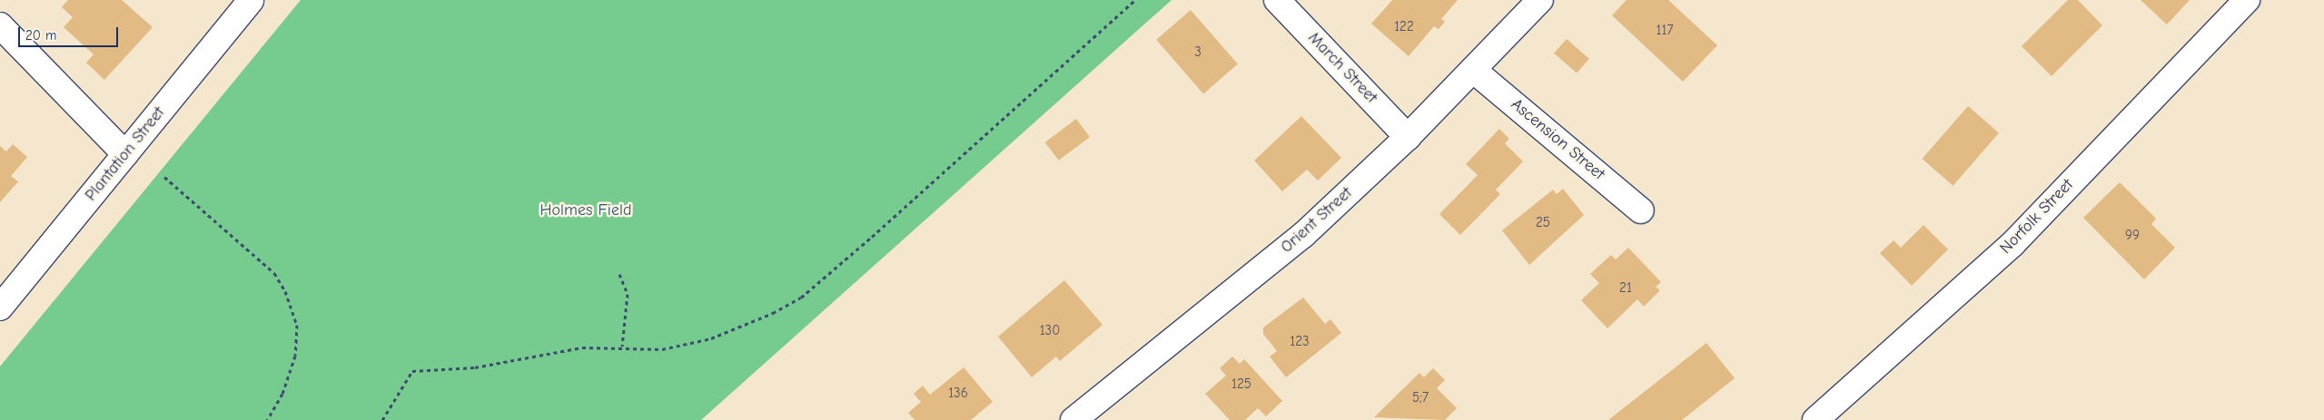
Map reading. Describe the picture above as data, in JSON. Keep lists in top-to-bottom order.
{
  "streets": {
    "street": [
      "March Street",
      "Ascension Street",
      "Plantation Street",
      "Norfolk Street",
      "Orient Street"
    ]
  },
  "crossings": [
    ["March Street", "Orient Street"],
    ["Ascension Street", "Orient Street"]
  ],
  "parks": ["Holmes Field"],
  "house_numbers": [
    "122",
    "117",
    "3",
    "25",
    "99",
    "21",
    "130",
    "123",
    "125",
    "136",
    "5;7"
  ],
  "scale_bar": "20 m"
}
